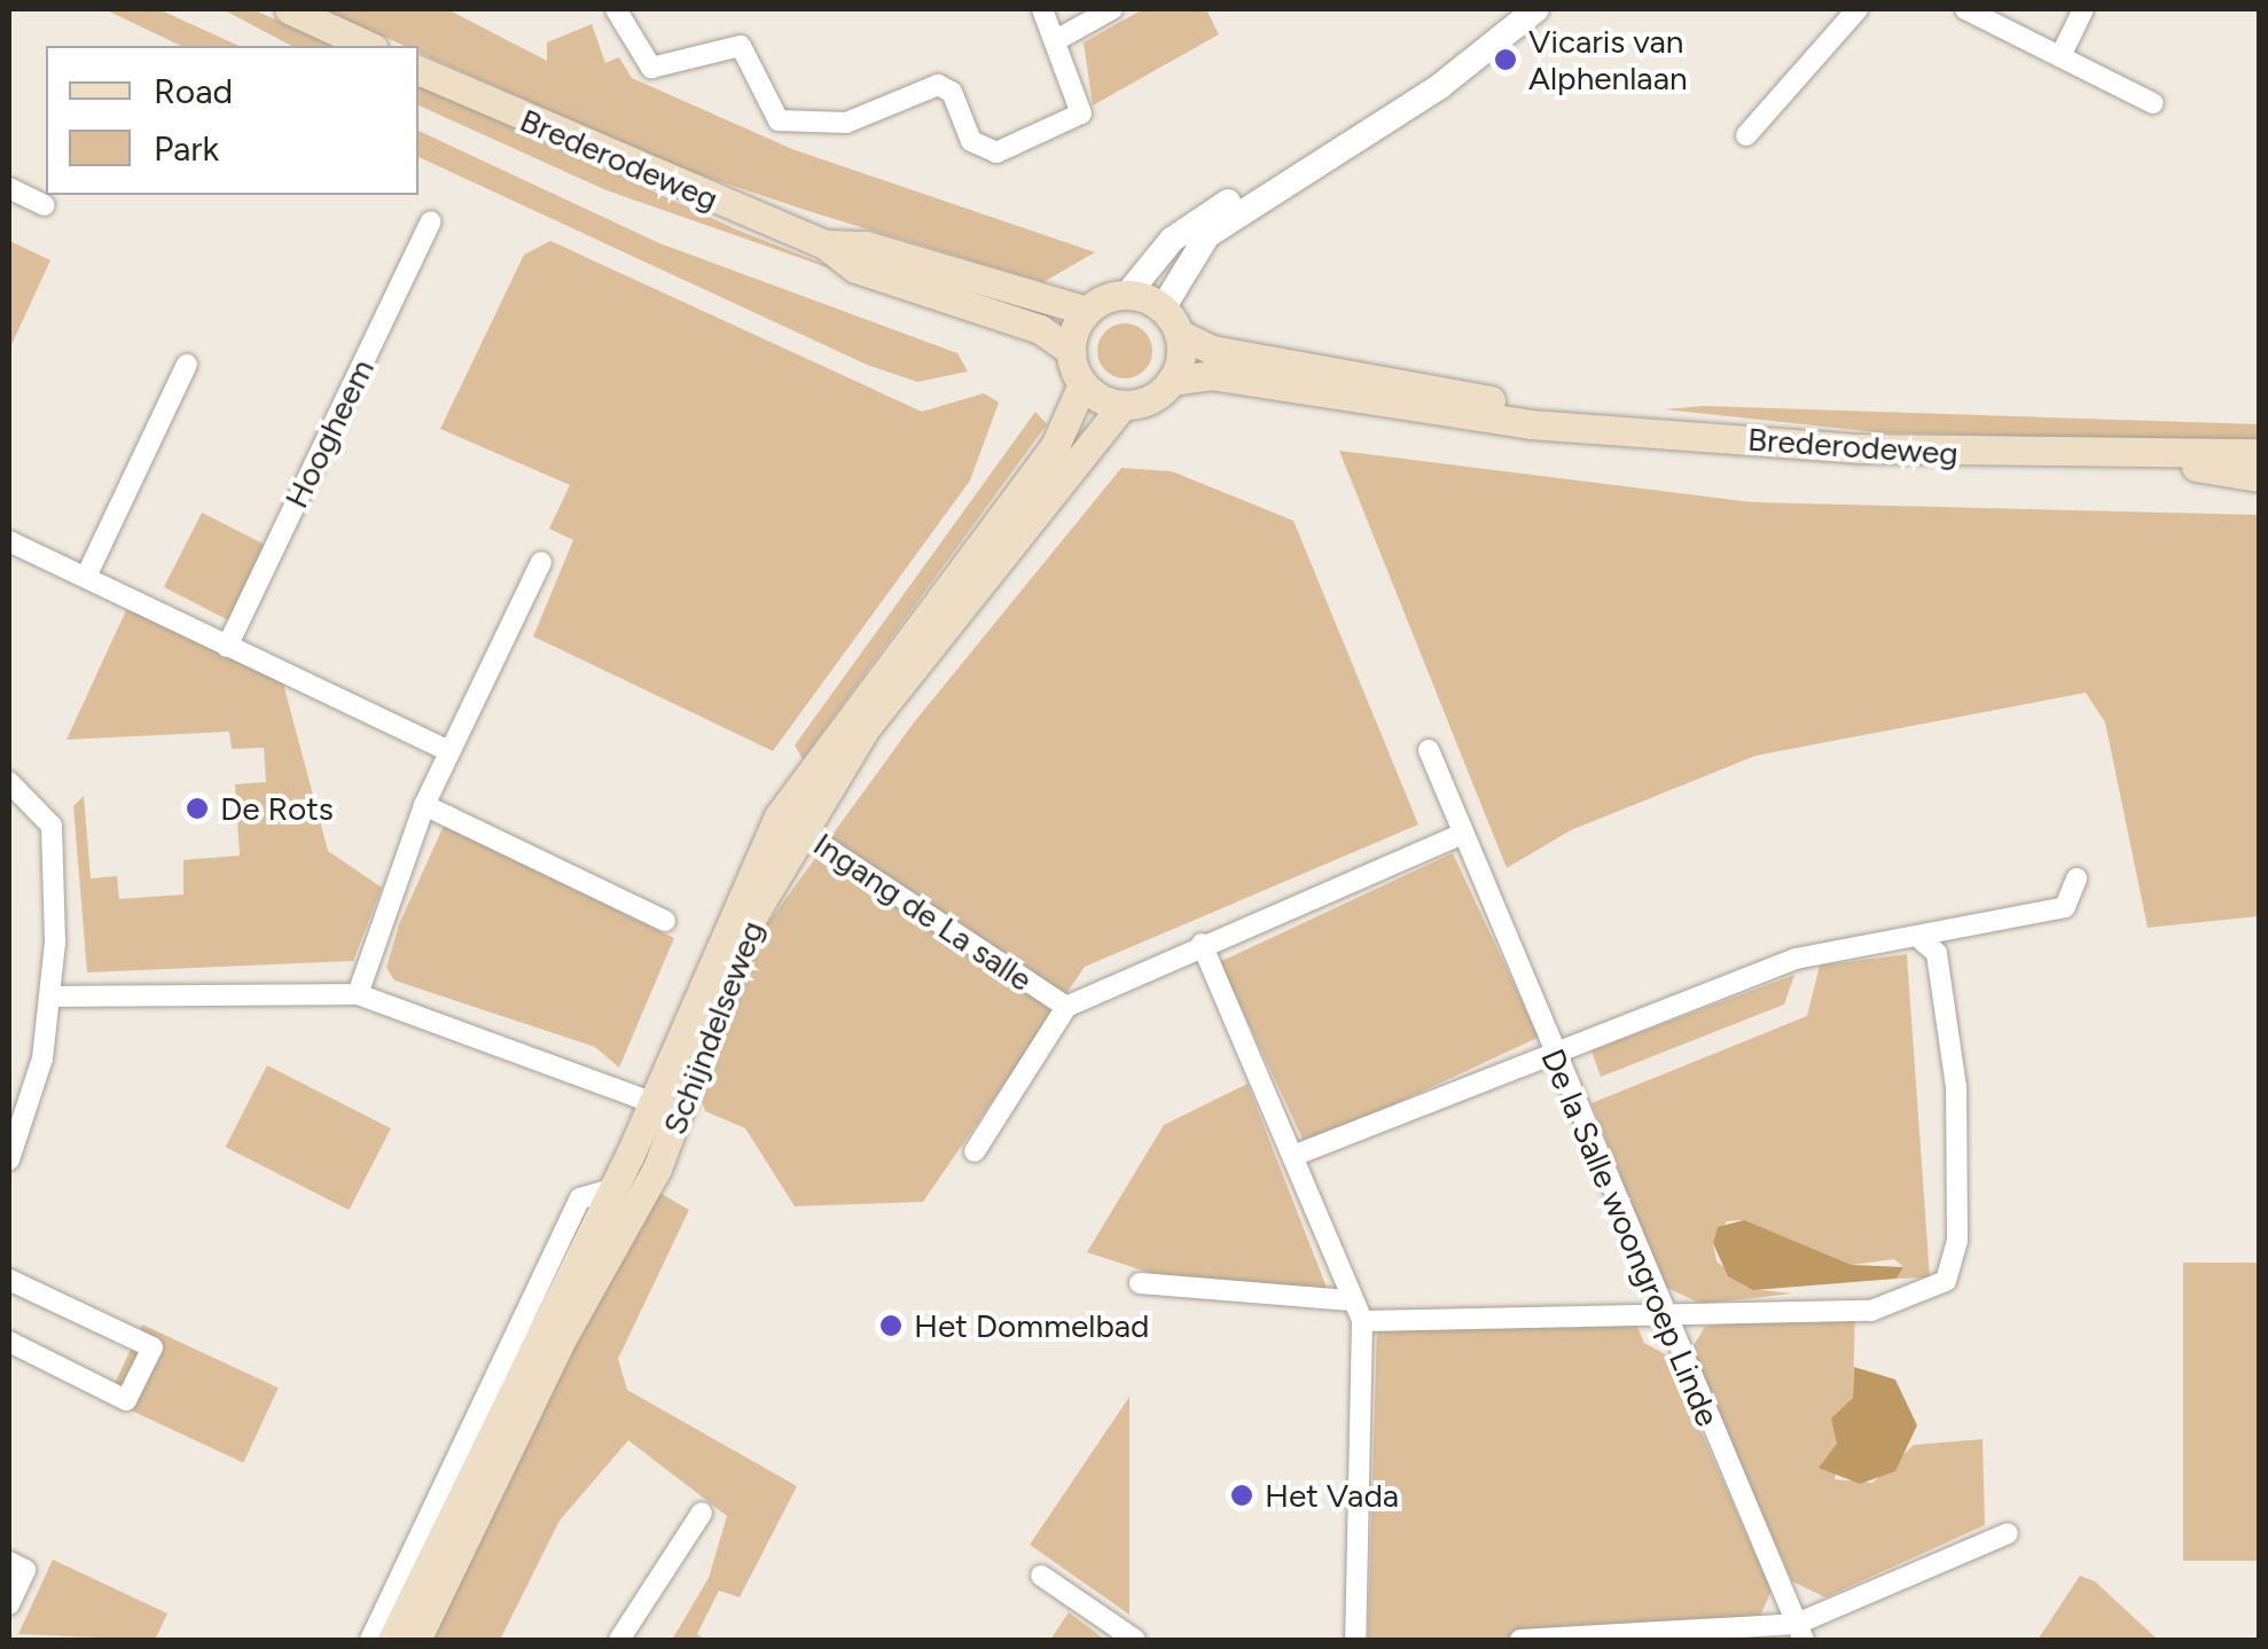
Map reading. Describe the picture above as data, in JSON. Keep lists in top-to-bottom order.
{
  "streets": {
    "main road": ["Brederodeweg", "Schijndelseweg"],
    "street": ["Hoogheem", "Ingang de La salle", "De la Salle woongroep Linde"]
  },
  "crossings": [
    ["Brederodeweg", "Schijndelseweg"],
    ["Ingang de La salle", "Schijndelseweg"]
  ],
  "places": [
    "Vicaris van Alphenlaan",
    "De Rots",
    "Het Dommelbad",
    "Het Vada"
  ],
  "legend": ["Road", "Park"]
}
